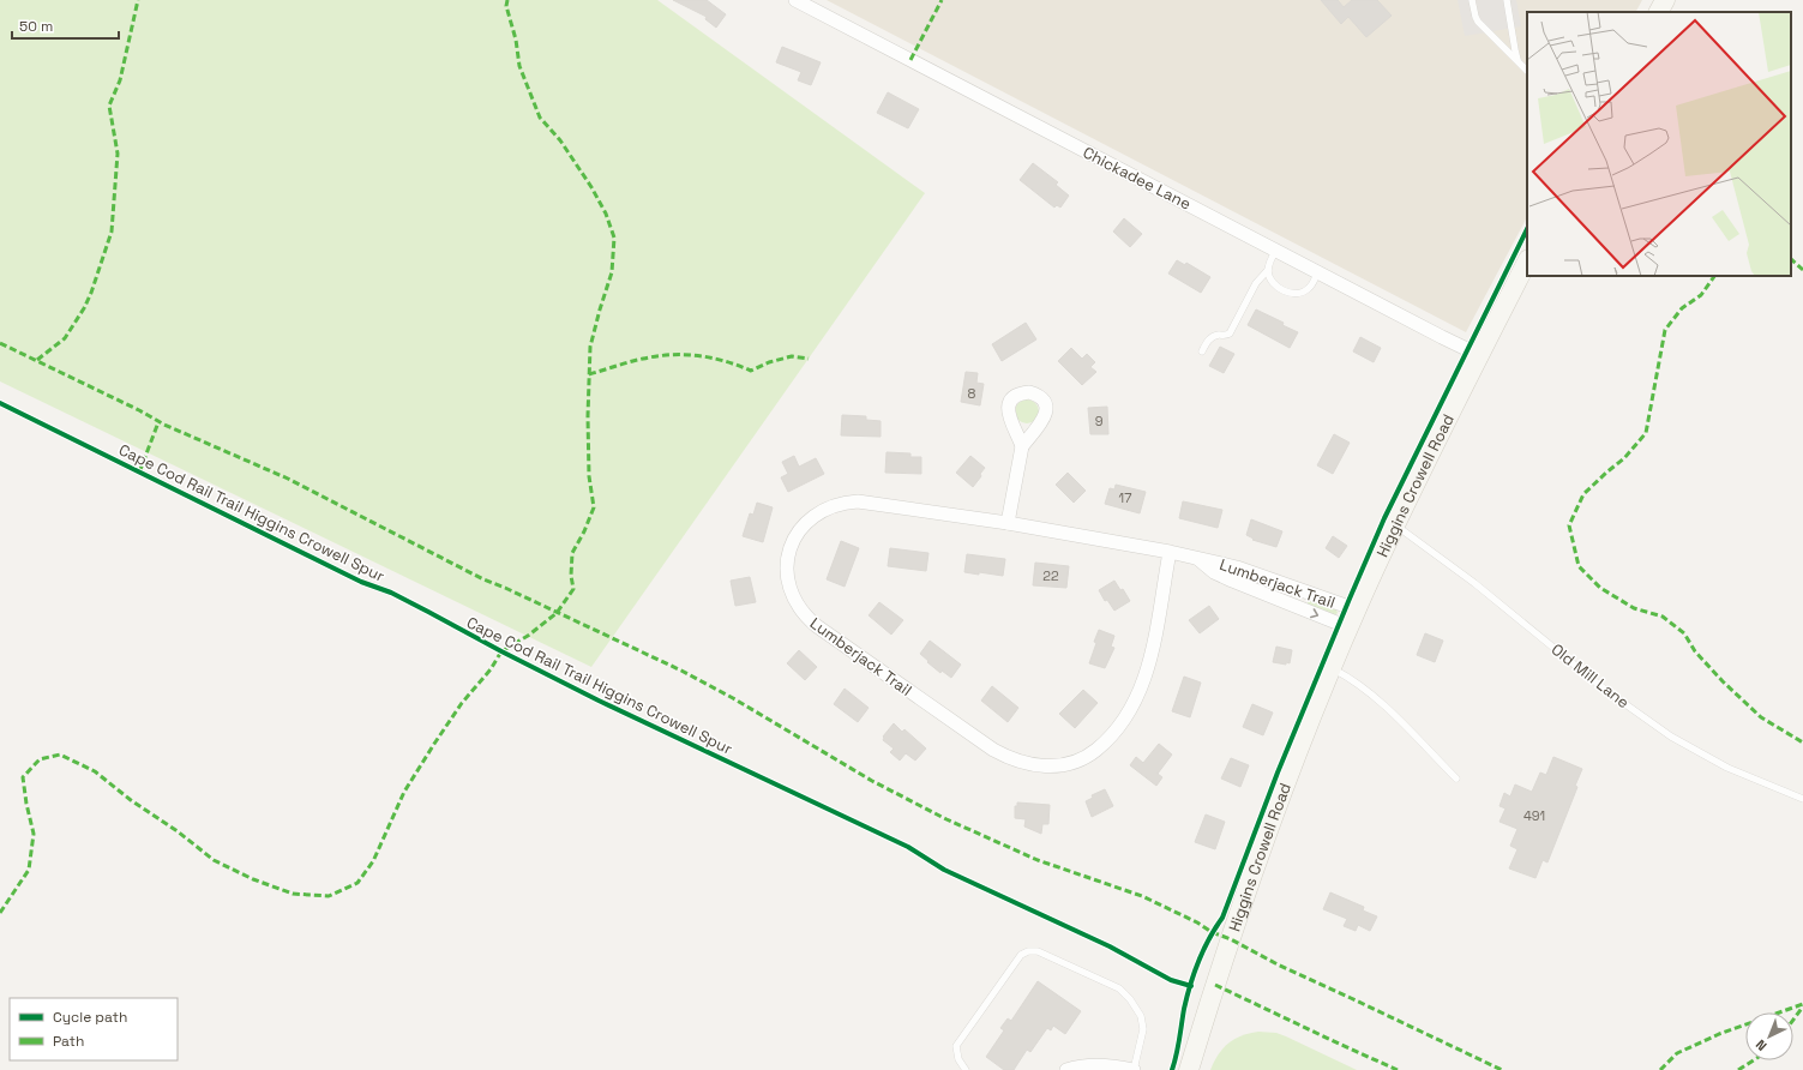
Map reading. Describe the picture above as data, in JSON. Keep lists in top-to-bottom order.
{
  "streets": {
    "main road": ["Higgins Crowell Road"],
    "street": ["Chickadee Lane", "Lumberjack Trail"],
    "lane": ["Old Mill Lane"],
    "cycle path": ["Cape Cod Rail Trail Higgins Crowell Spur"]
  },
  "crossings": [
    ["Chickadee Lane", "Higgins Crowell Road"],
    ["Higgins Crowell Road", "Lumberjack Trail"],
    ["Higgins Crowell Road", "Old Mill Lane"]
  ],
  "house_numbers": [
    "8",
    "9",
    "17",
    "22",
    "491"
  ],
  "legend": ["Cycle path", "Path"],
  "scale_bar": "50 m",
  "north": "bottom left"
}
